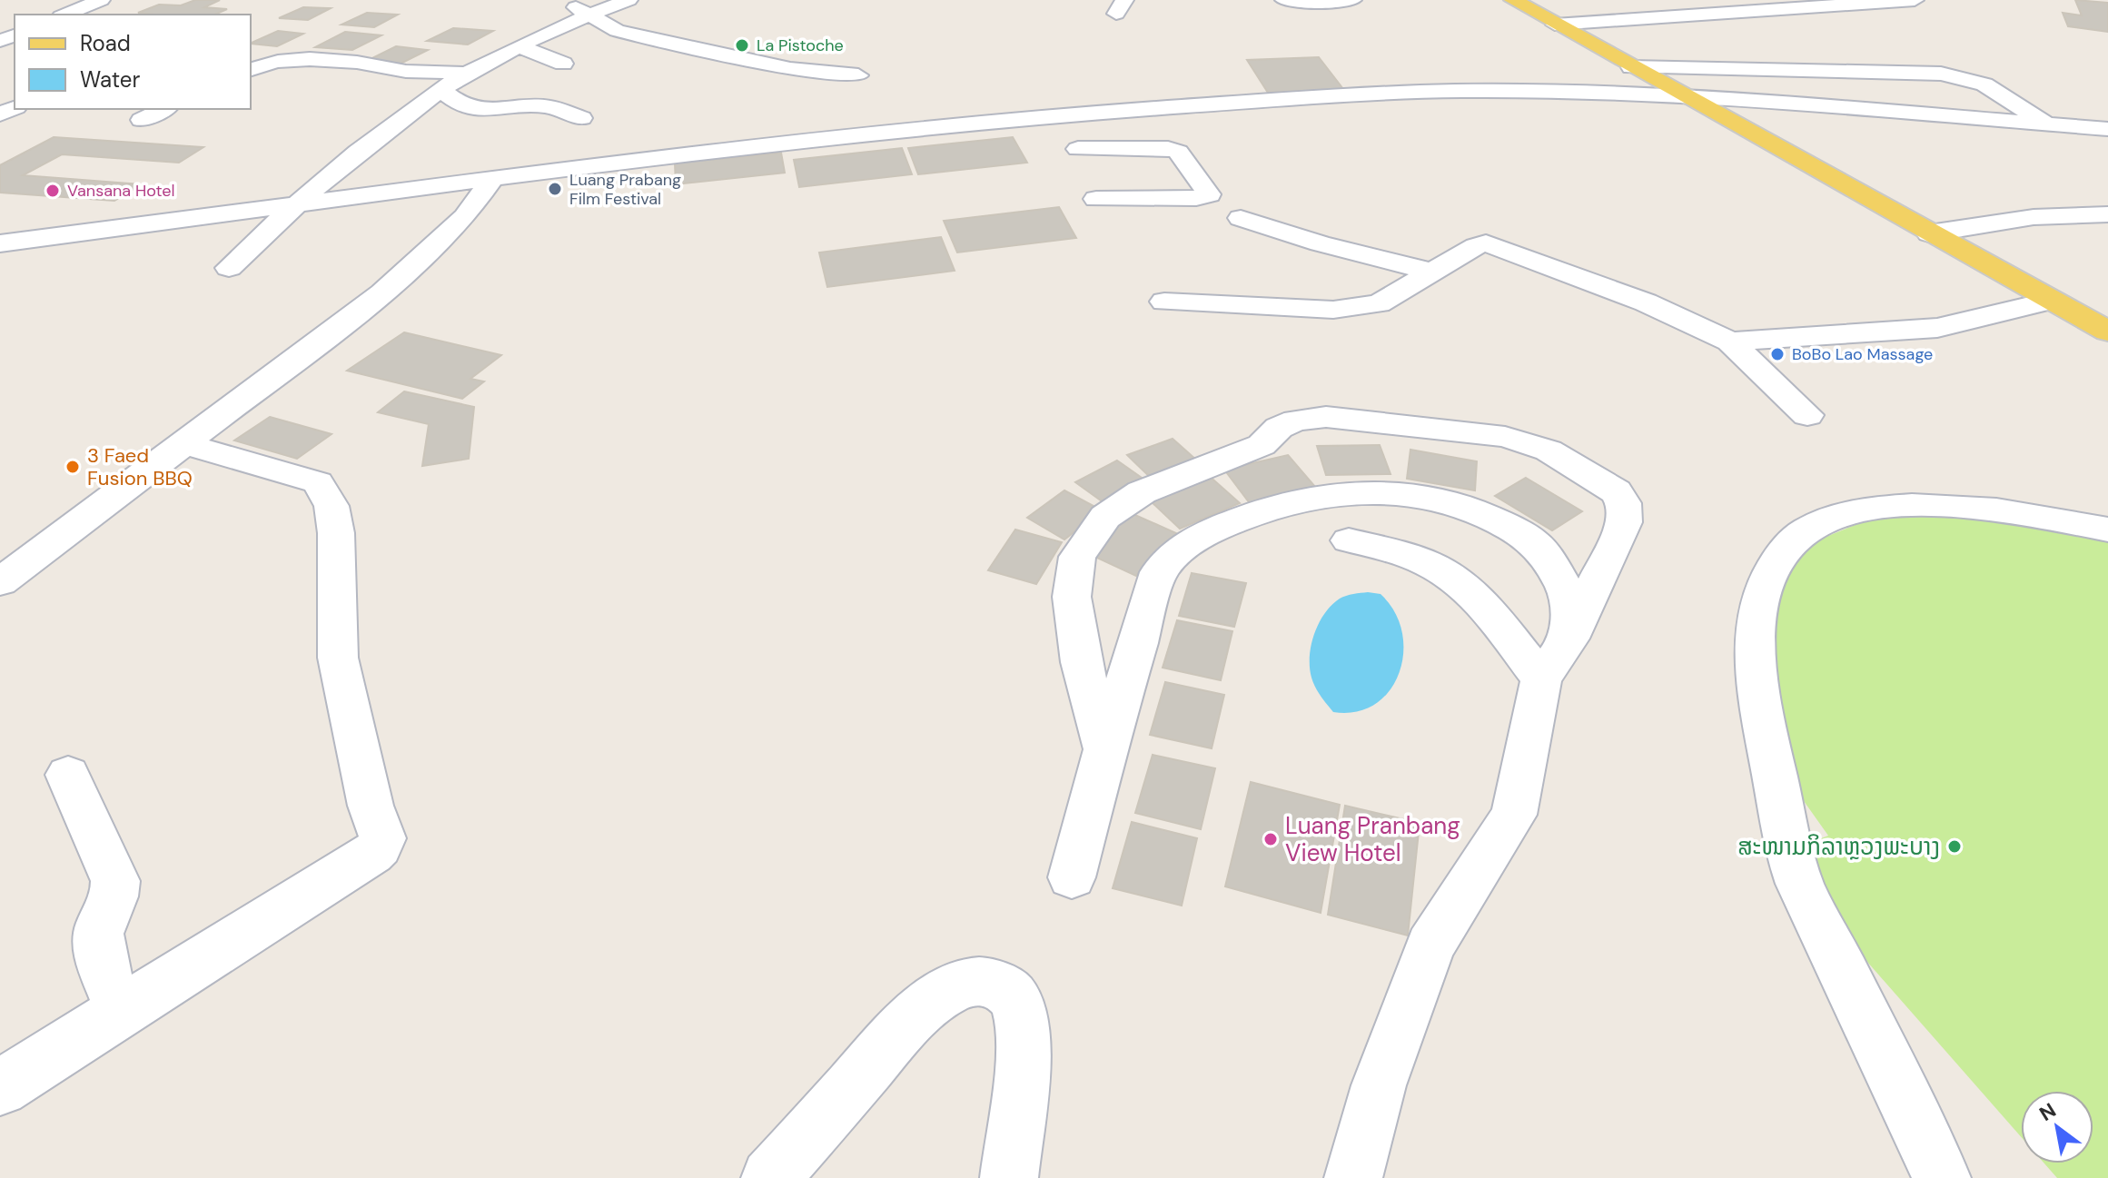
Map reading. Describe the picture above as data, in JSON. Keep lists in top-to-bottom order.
{
  "places": [
    "La Pistoche",
    "Luang Prabang Film Festival",
    "Vansana Hotel",
    "BoBo Lao Massage",
    "3 Faed Fusion BBQ",
    "Luang Pranbang View Hotel",
    "ສະໜາມກິລາຫຼວງພະບາງ"
  ],
  "legend": ["Road", "Water"],
  "north": "top left"
}
